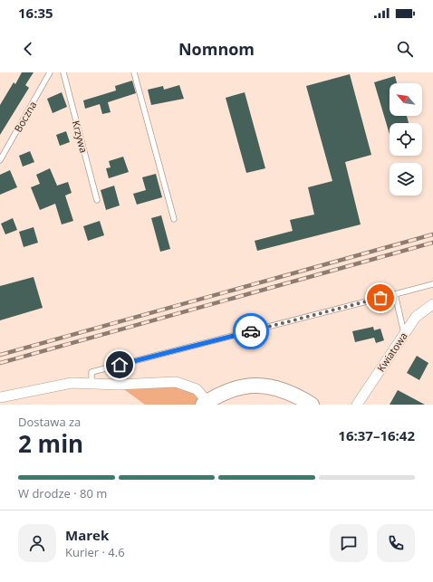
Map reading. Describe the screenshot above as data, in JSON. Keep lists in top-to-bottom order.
{
  "streets": {
    "street": ["Kwiatowa"],
    "lane": ["Boczna", "Krzywa"]
  },
  "north": "top left",
  "page": {
    "status": "16:35",
    "header": "Nomnom",
    "heading": ["2 min", "Dostawa za", "16:37–16:42"],
    "panel": ["Marek", "Kurier · 4.6"],
    "bar": "W drodze · 80 m"
  }
}
